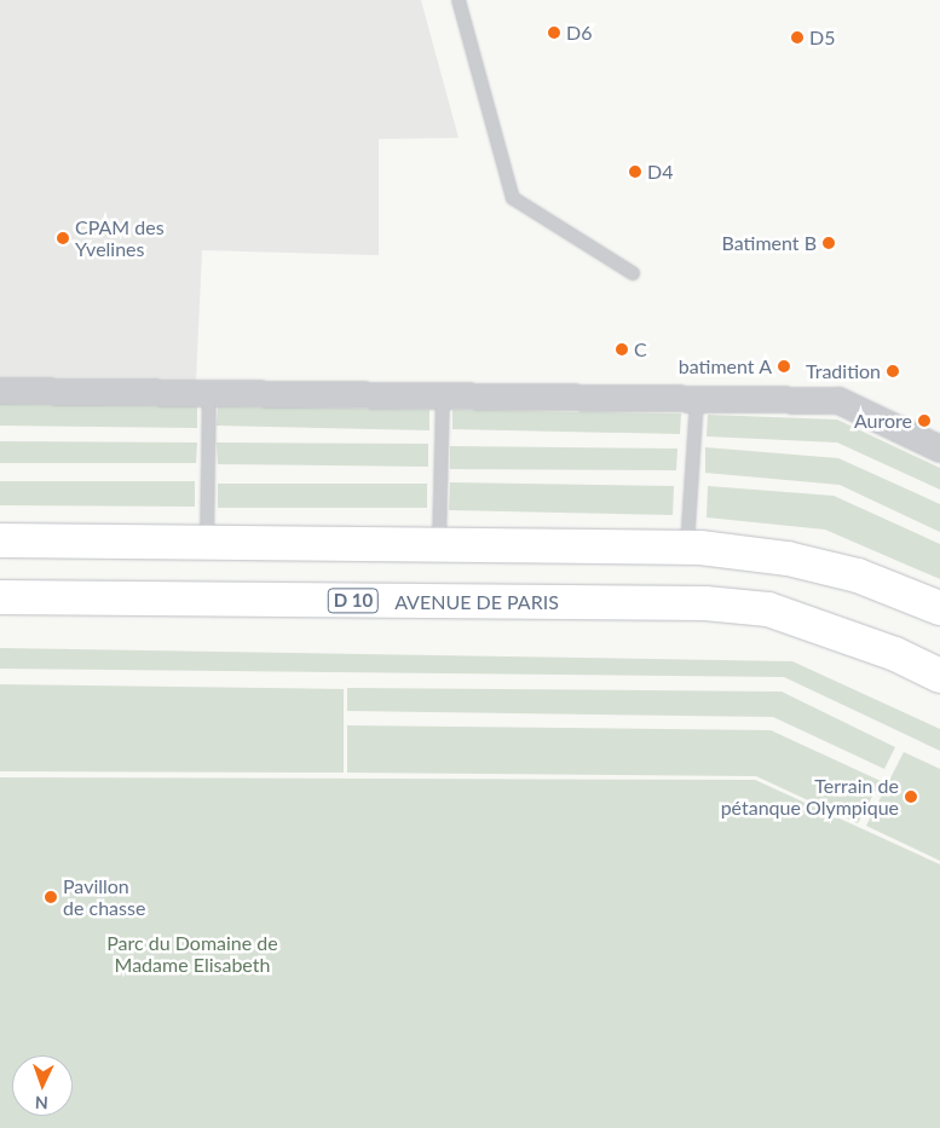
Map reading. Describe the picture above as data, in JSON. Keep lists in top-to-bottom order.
{
  "streets": {
    "main road": ["D 10", "AVENUE DE PARIS"]
  },
  "parks": ["Parc du Domaine de Madame Elisabeth"],
  "places": [
    "D6",
    "D5",
    "D4",
    "CPAM des Yvelines",
    "Batiment B",
    "C",
    "batiment A",
    "Tradition",
    "Aurore",
    "Terrain de pétanque Olympique",
    "Pavillon de chasse"
  ],
  "north": "bottom"
}
